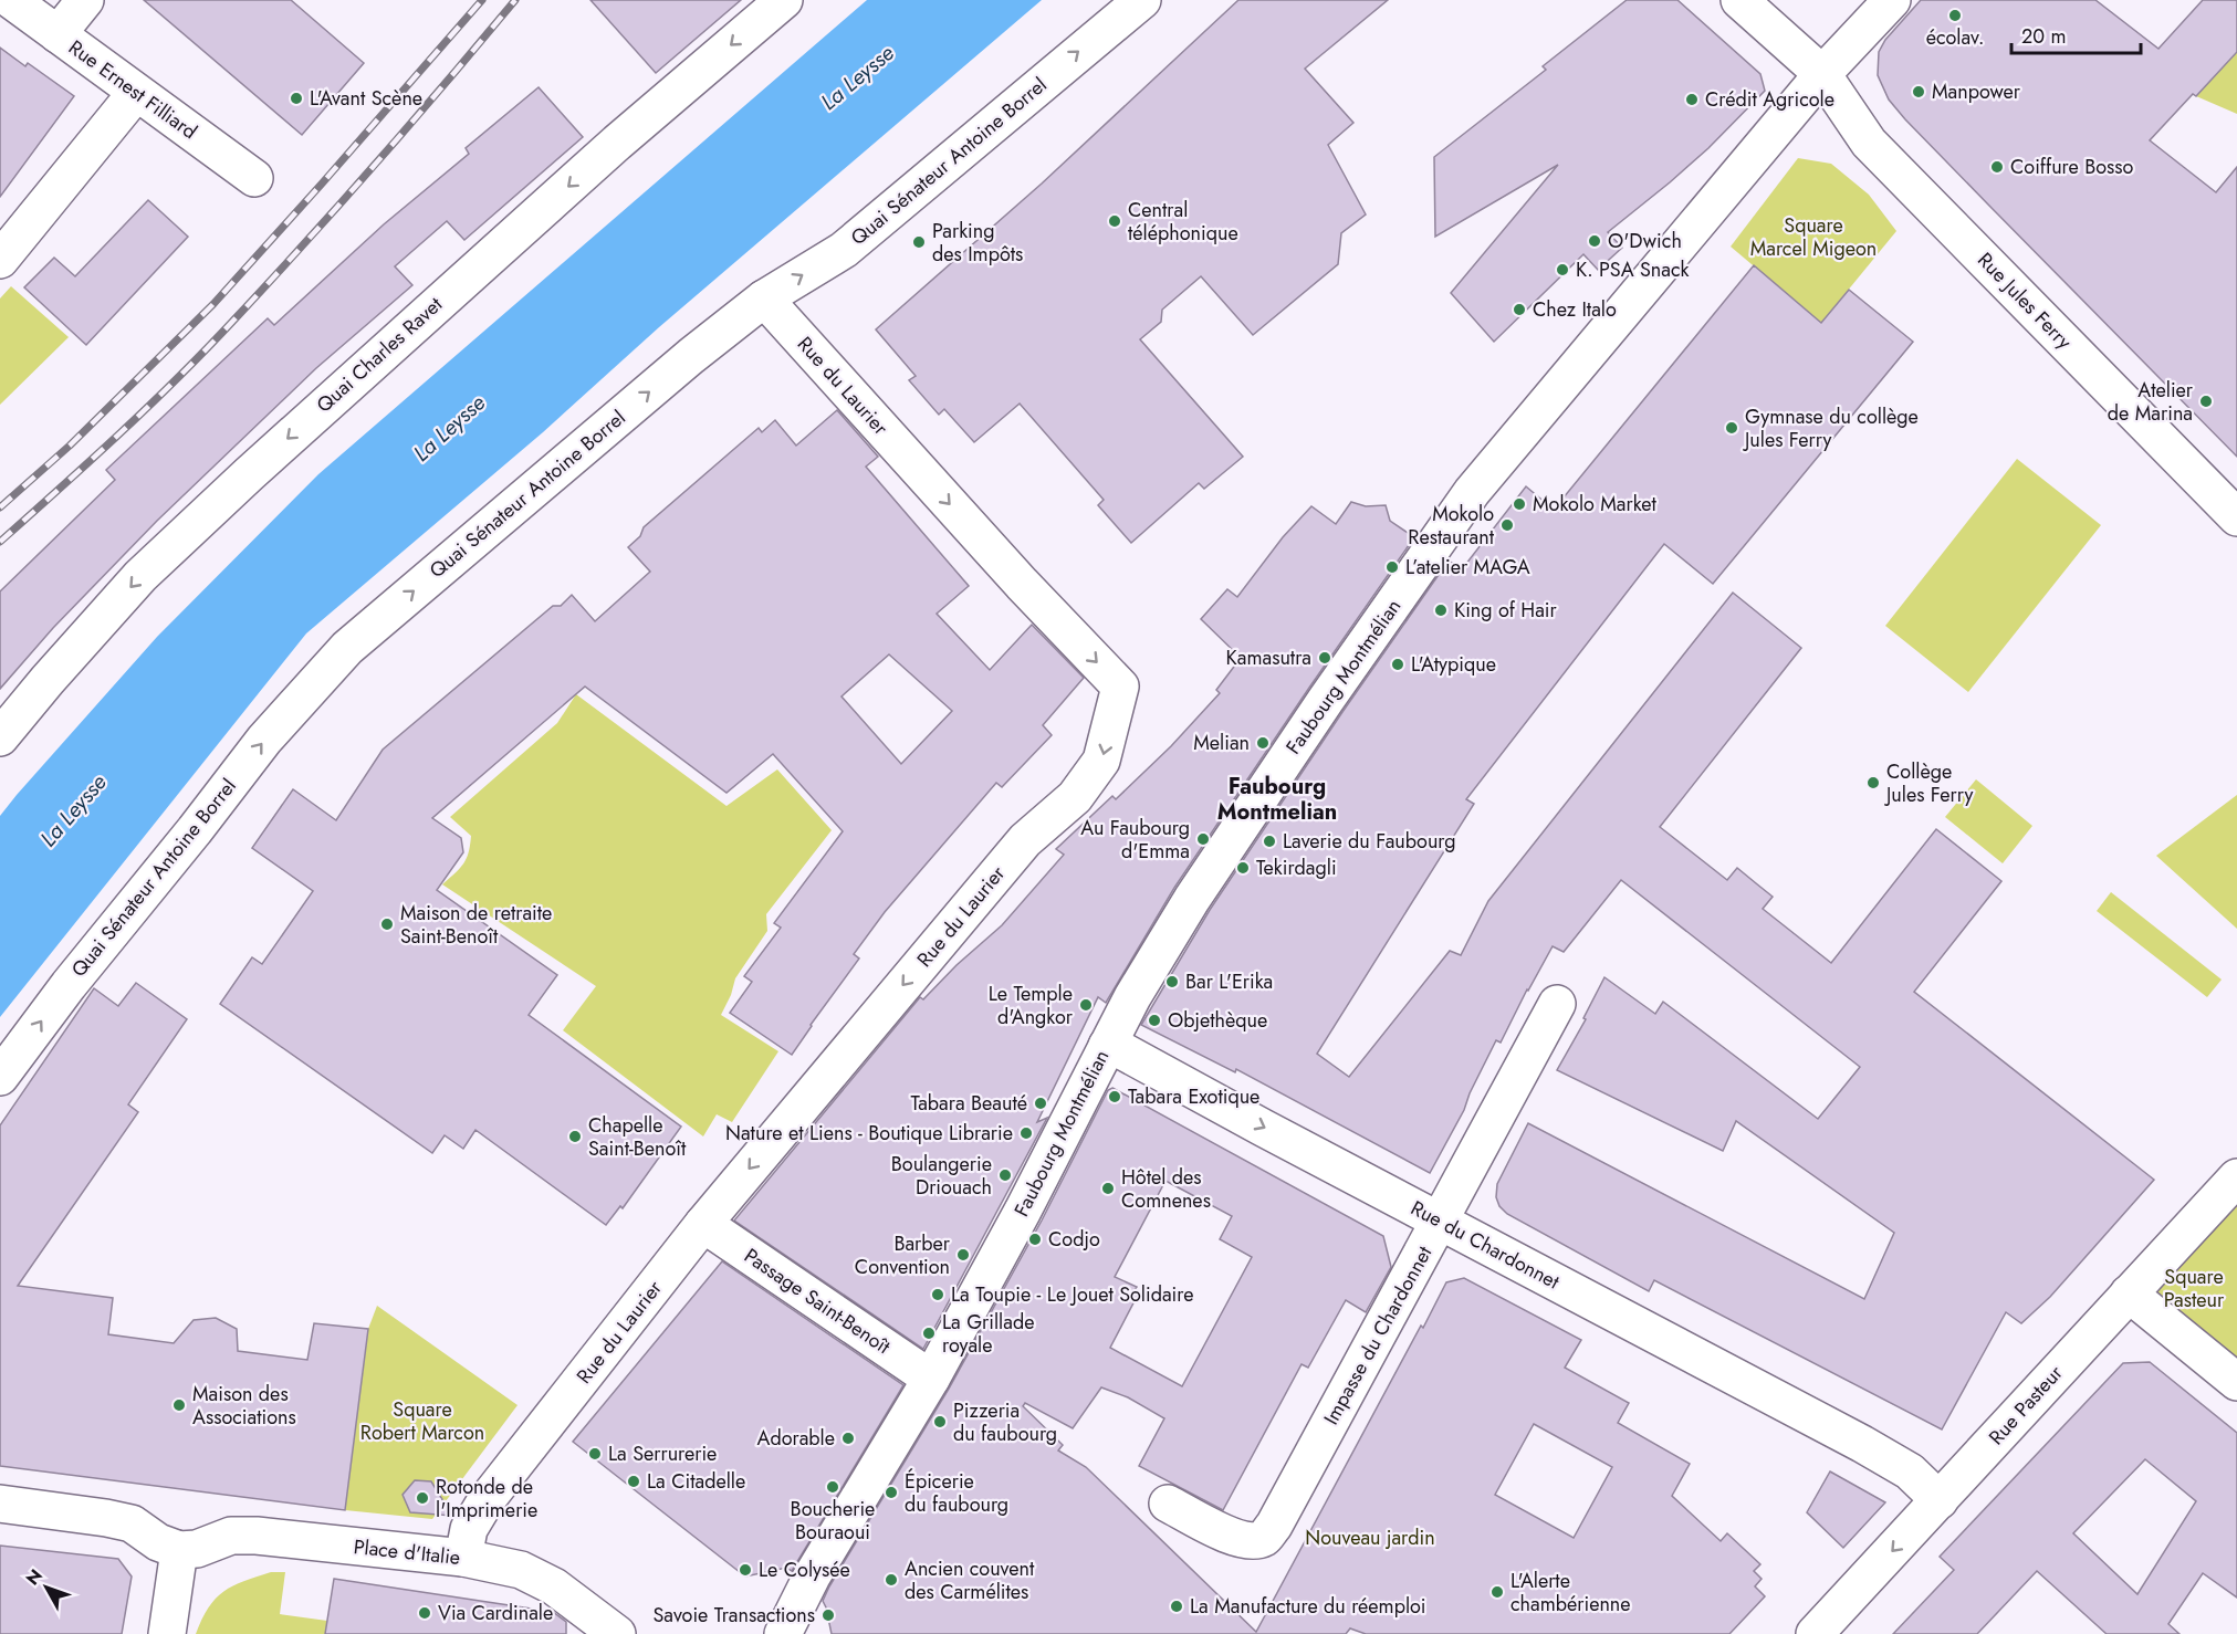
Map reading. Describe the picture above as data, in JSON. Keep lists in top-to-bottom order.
{
  "streets": {
    "street": [
      "Rue Ernest Filliard",
      "Quai Sénateur Antoine Borrel",
      "Rue Jules Ferry",
      "Quai Charles Ravet",
      "Rue du Laurier",
      "Faubourg Montmélian",
      "Rue du Chardonnet",
      "Passage Saint-Benoît",
      "Impasse du Chardonnet",
      "Rue Pasteur",
      "Place d'Italie"
    ]
  },
  "crossings": [
    ["Quai Sénateur Antoine Borrel", "Rue du Laurier"],
    ["Rue Jules Ferry", "Faubourg Montmélian"],
    ["Rue du Laurier", "Passage Saint-Benoît"],
    ["Rue du Laurier", "Place d'Italie"],
    ["Faubourg Montmélian", "Rue du Chardonnet"],
    ["Faubourg Montmélian", "Passage Saint-Benoît"],
    ["Rue du Chardonnet", "Impasse du Chardonnet"],
    ["Rue du Chardonnet", "Rue Pasteur"]
  ],
  "one_way": ["Quai Sénateur Antoine Borrel", "Quai Charles Ravet", "Rue du Chardonnet"],
  "districts": ["Faubourg Montmelian"],
  "water": ["La Leysse"],
  "parks": [
    "Square Marcel Migeon",
    "Square Pasteur",
    "Square Robert Marcon",
    "Nouveau jardin"
  ],
  "places": [
    "écolav.",
    "Manpower",
    "L'Avant Scène",
    "Crédit Agricole",
    "Coiffure Bosso",
    "Central téléphonique",
    "O'Dwich",
    "Parking des Impôts",
    "K. PSA Snack",
    "Chez Italo",
    "Atelier de Marina",
    "Gymnase du collège Jules Ferry",
    "Mokolo Market",
    "Mokolo Restaurant",
    "L’atelier MAGA",
    "King of Hair",
    "Kamasutra",
    "L'Atypique",
    "Melian",
    "Collège Jules Ferry",
    "Au Faubourg d'Emma",
    "Laverie du Faubourg",
    "Tekirdagli",
    "Maison de retraite Saint-Benoît",
    "Bar L'Erika",
    "Le Temple d'Angkor",
    "Objethèque",
    "Tabara Exotique",
    "Tabara Beauté",
    "Nature et Liens - Boutique Librarie",
    "Chapelle Saint-Benoît",
    "Boulangerie Driouach",
    "Hôtel des Comnenes",
    "Codjo",
    "Barber Convention",
    "La Toupie - Le Jouet Solidaire",
    "La Grillade royale",
    "Maison des Associations",
    "Pizzeria du faubourg",
    "Adorable",
    "La Serrurerie",
    "La Citadelle",
    "Boucherie Bouraoui",
    "Épicerie du faubourg",
    "Rotonde de l'Imprimerie",
    "Le Colysée",
    "Ancien couvent des Carmélites",
    "L'Alerte chambérienne",
    "La Manufacture du réemploi",
    "Via Cardinale",
    "Savoie Transactions"
  ],
  "scale_bar": "20 m",
  "north": "top left"
}
